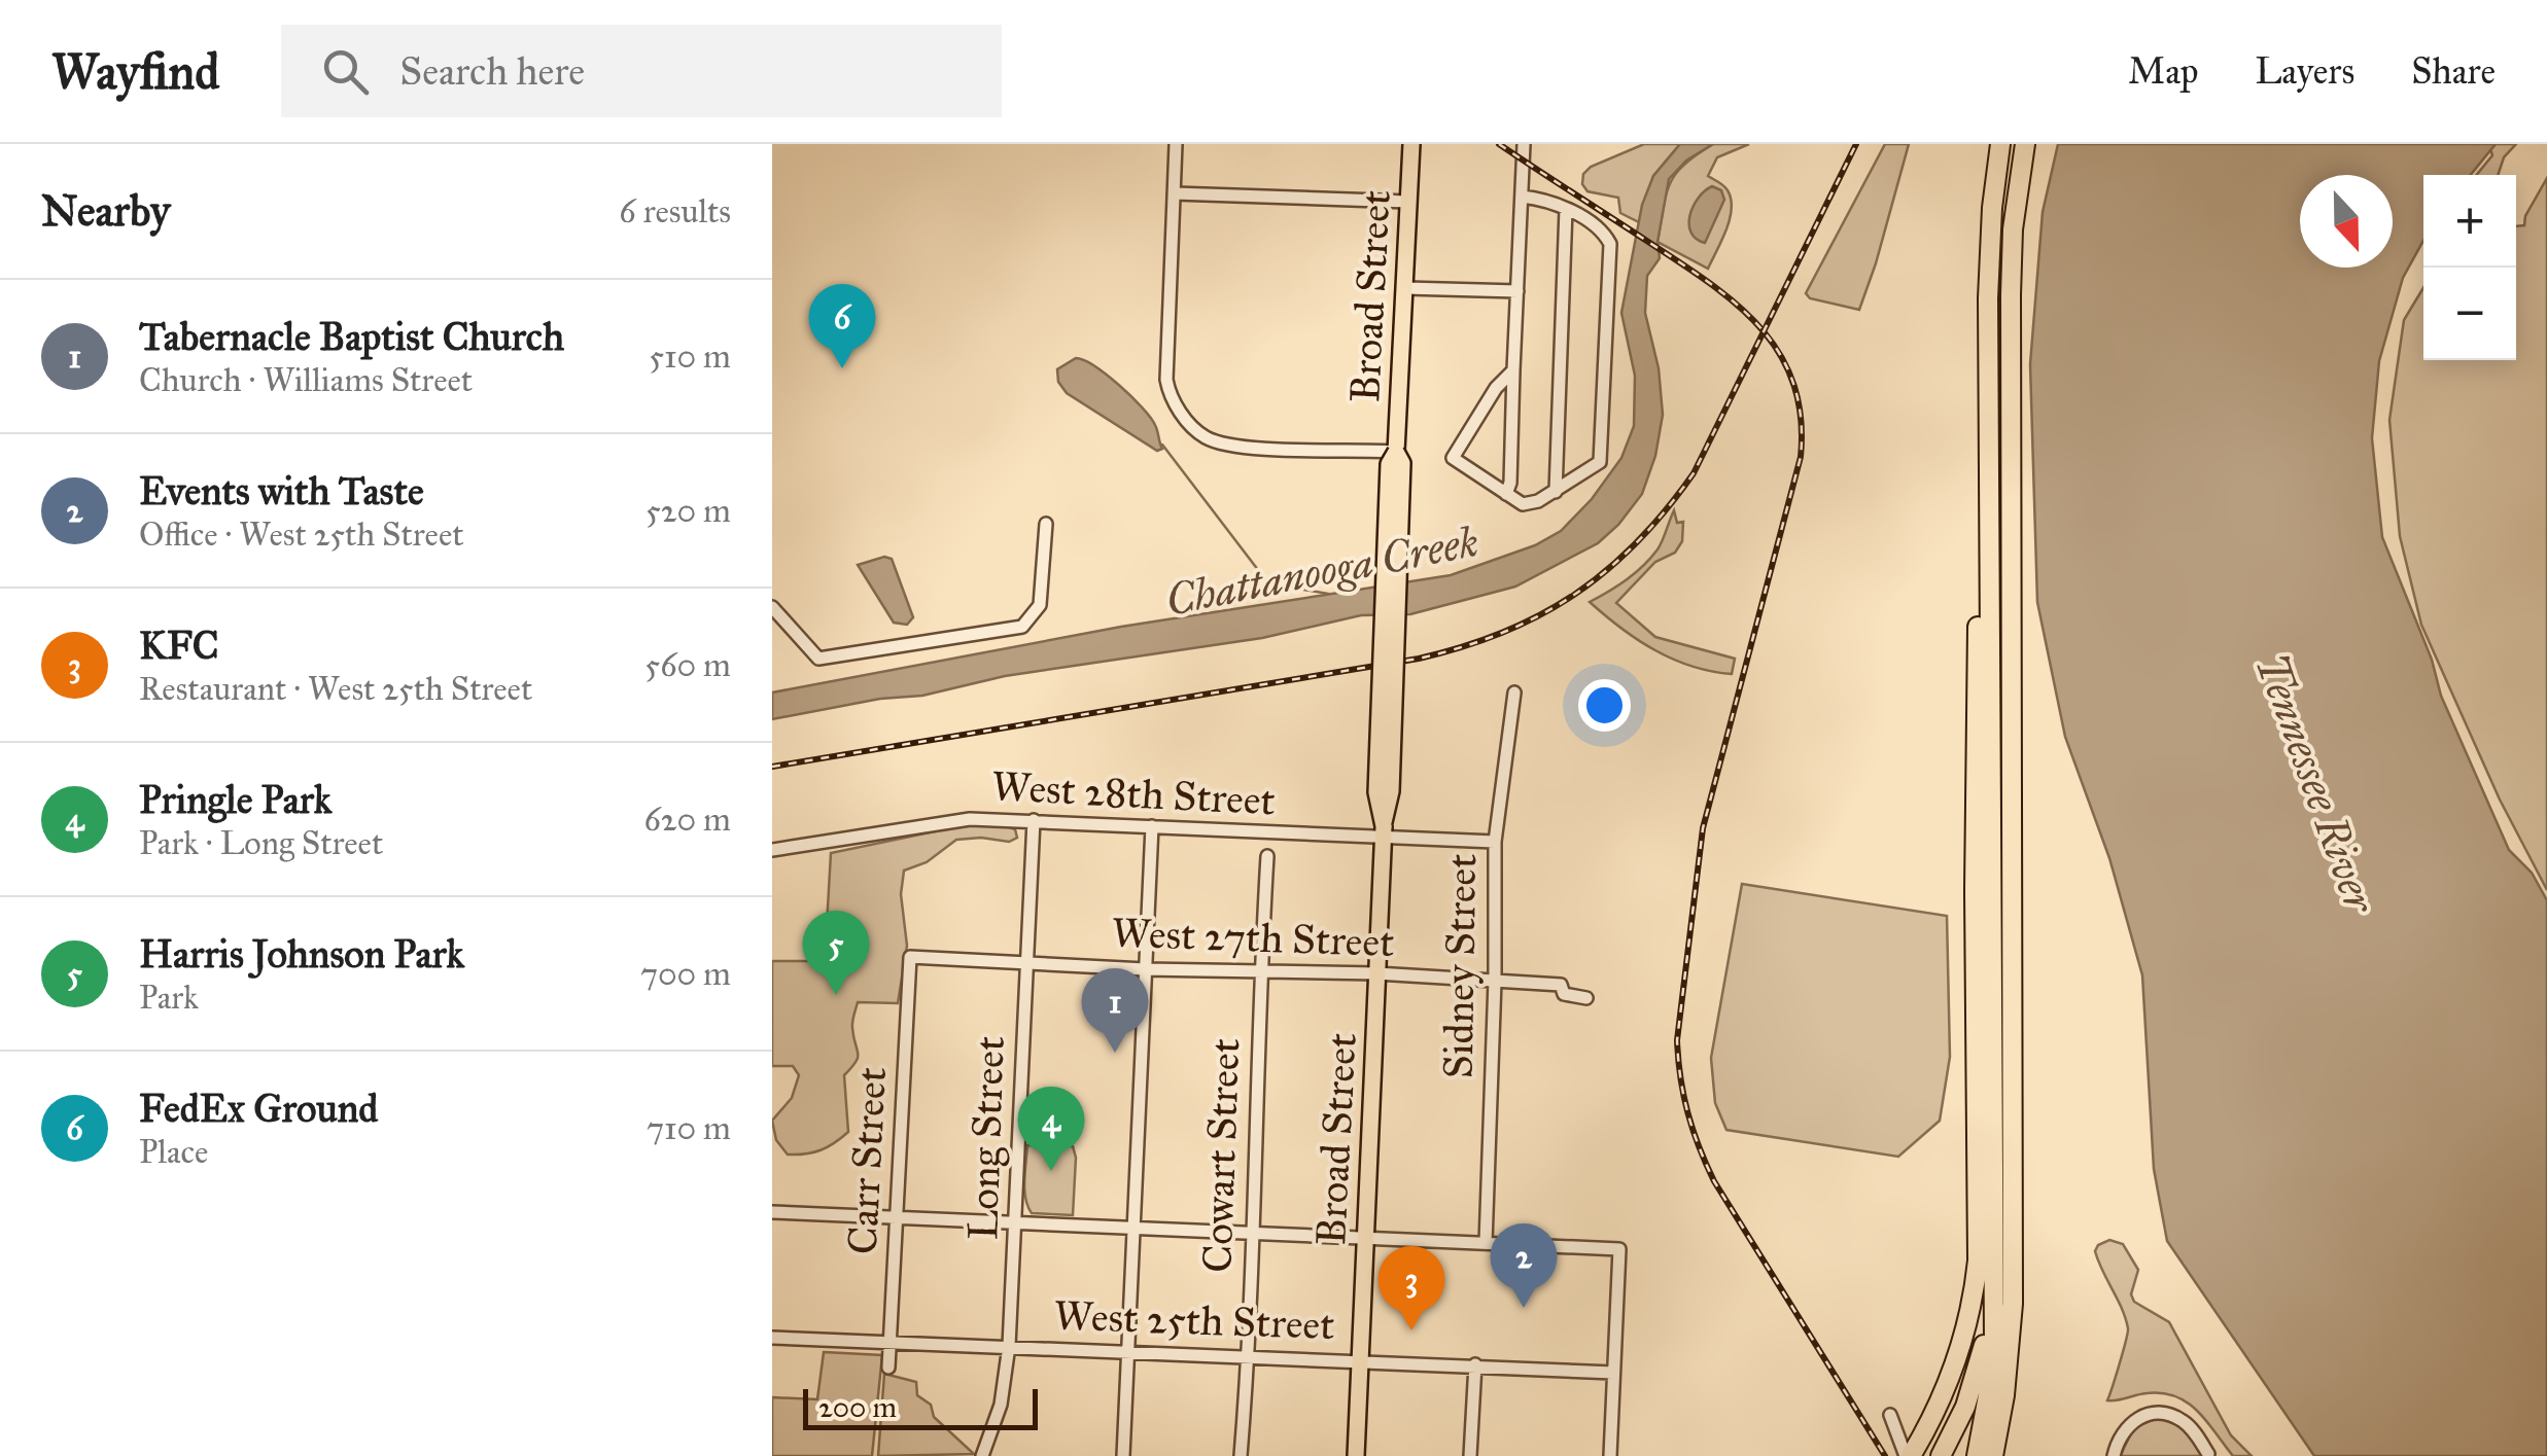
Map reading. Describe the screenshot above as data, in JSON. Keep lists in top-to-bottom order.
{
  "streets": {
    "main road": ["Broad Street"],
    "street": [
      "West 28th Street",
      "West 27th Street",
      "Sidney Street",
      "Long Street",
      "Cowart Street",
      "Carr Street",
      "West 25th Street"
    ]
  },
  "crossings": [
    ["Broad Street", "West 28th Street"],
    ["Broad Street", "West 27th Street"],
    ["Broad Street", "West 25th Street"],
    ["West 28th Street", "Sidney Street"],
    ["West 28th Street", "Long Street"],
    ["West 27th Street", "Sidney Street"],
    ["West 27th Street", "Long Street"],
    ["West 27th Street", "Cowart Street"],
    ["West 27th Street", "Carr Street"],
    ["Long Street", "West 25th Street"],
    ["Cowart Street", "West 25th Street"],
    ["Carr Street", "West 25th Street"]
  ],
  "water": ["Chattanooga Creek", "Tennessee River"],
  "scale_bar": "200 m",
  "north": "bottom",
  "page": {
    "header": "Wayfind",
    "search": "Search here",
    "nav": ["Map", "Layers", "Share"],
    "heading": ["Nearby", "6 results"],
    "map_buttons": ["+", "−"],
    "list": [
      {
        "mark": "1",
        "name": "Tabernacle Baptist Church",
        "note": "Church · Williams Street",
        "value": "510 m"
      },
      {
        "mark": "2",
        "name": "Events with Taste",
        "note": "Office · West 25th Street",
        "value": "520 m"
      },
      {
        "mark": "3",
        "name": "KFC",
        "note": "Restaurant · West 25th Street",
        "value": "560 m"
      },
      {
        "mark": "4",
        "name": "Pringle Park",
        "note": "Park · Long Street",
        "value": "620 m"
      },
      {
        "mark": "5",
        "name": "Harris Johnson Park",
        "note": "Park",
        "value": "700 m"
      },
      {
        "mark": "6",
        "name": "FedEx Ground",
        "note": "Place",
        "value": "710 m"
      }
    ],
    "pins": [
      "6",
      "5",
      "1",
      "4",
      "2",
      "3"
    ],
    "scale": "200 m"
  }
}
